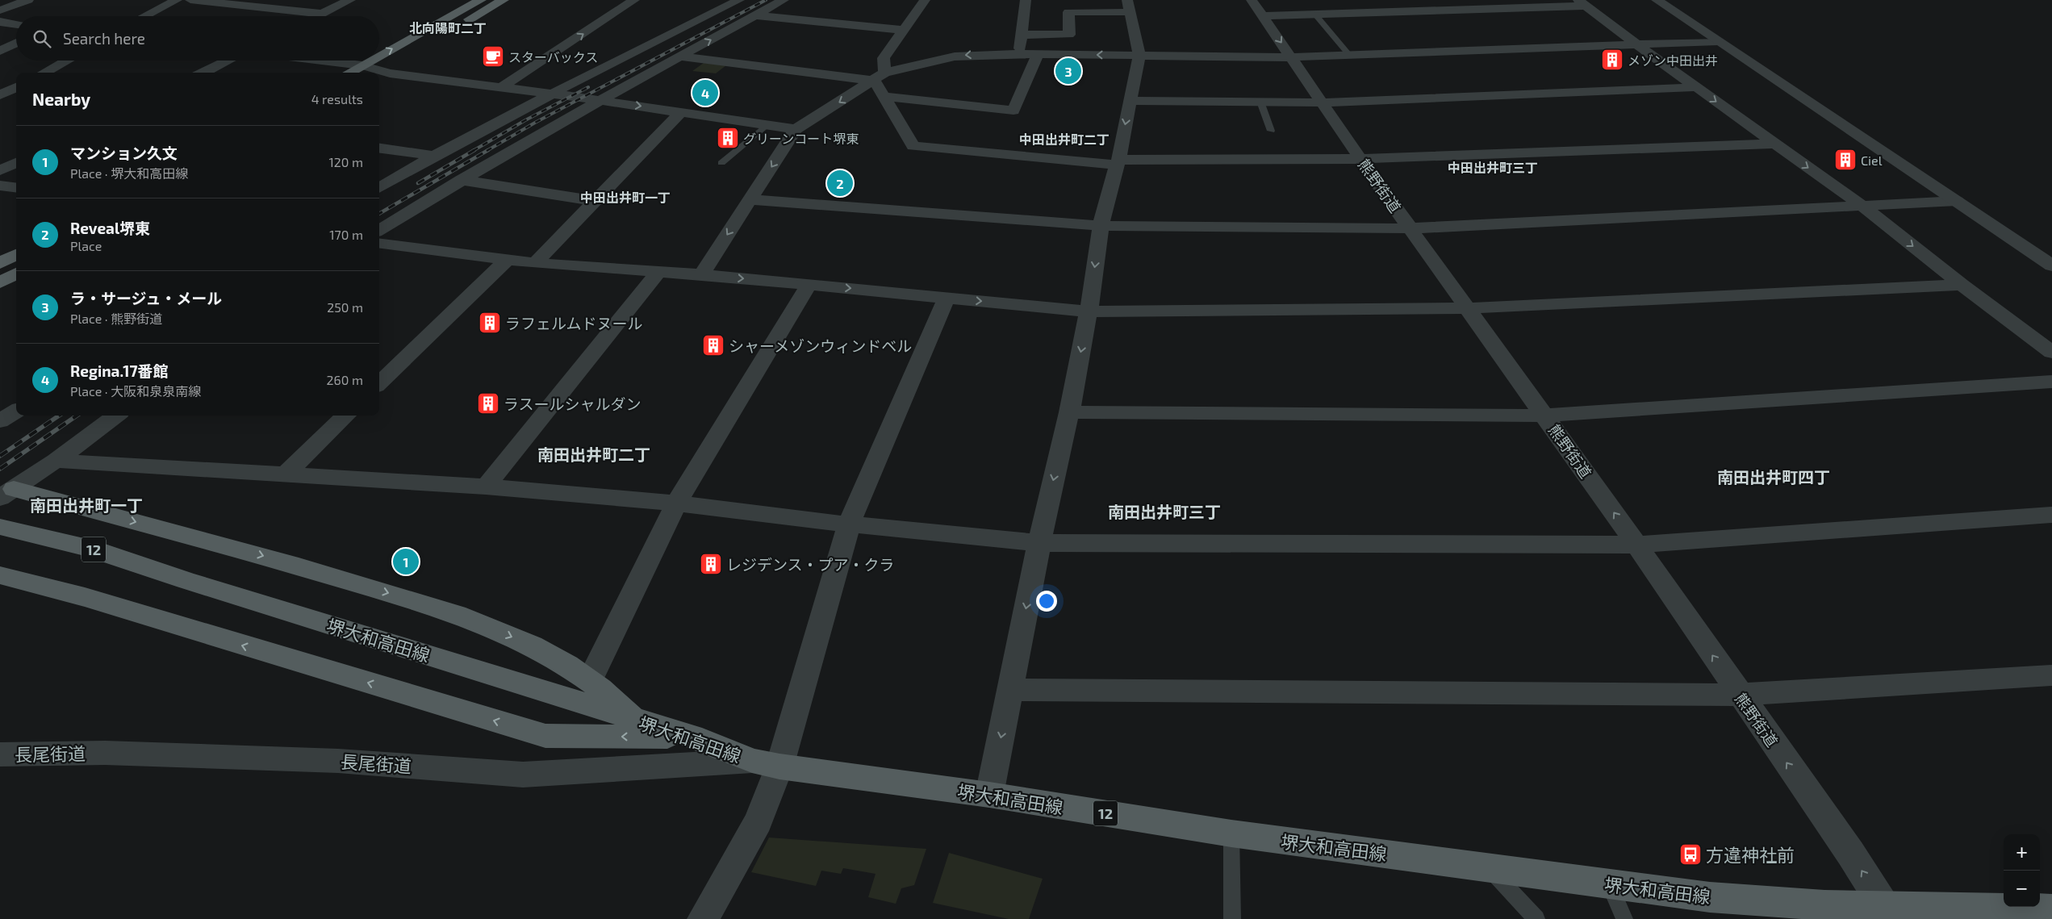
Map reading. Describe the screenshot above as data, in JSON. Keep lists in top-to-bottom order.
{
  "streets": {
    "main road": ["12", "堺大和高田線"],
    "street": ["熊野街道", "長尾街道"]
  },
  "crossings": [
    ["熊野街道", "堺大和高田線"],
    ["堺大和高田線", "長尾街道"]
  ],
  "one_way": ["熊野街道"],
  "districts": [
    "北向陽町二丁",
    "中田出井町二丁",
    "中田出井町三丁",
    "中田出井町一丁",
    "南田出井町二丁",
    "南田出井町四丁",
    "南田出井町一丁",
    "南田出井町三丁"
  ],
  "places": {
    "cafe": ["スターバックス"],
    "building": [
      "メゾン中田出井",
      "グリーンコート堺東",
      "Ciel",
      "ラフェルムドヌール",
      "シャーメゾンウィンドベル",
      "ラスールシャルダン",
      "レジデンス・プア・クラ"
    ],
    "bus stop": ["方違神社前"]
  },
  "page": {
    "search": "Search here",
    "pins": [
      "3",
      "4",
      "2",
      "1"
    ],
    "heading": ["Nearby", "4 results"],
    "list": [
      {
        "mark": "1",
        "name": "マンション久文",
        "note": "Place · 堺大和高田線",
        "value": "120 m"
      },
      {
        "mark": "2",
        "name": "Reveal堺東",
        "note": "Place",
        "value": "170 m"
      },
      {
        "mark": "3",
        "name": "ラ・サージュ・メール",
        "note": "Place · 熊野街道",
        "value": "250 m"
      },
      {
        "mark": "4",
        "name": "Regina.17番館",
        "note": "Place · 大阪和泉泉南線",
        "value": "260 m"
      }
    ],
    "map_buttons": ["+", "−"]
  }
}
